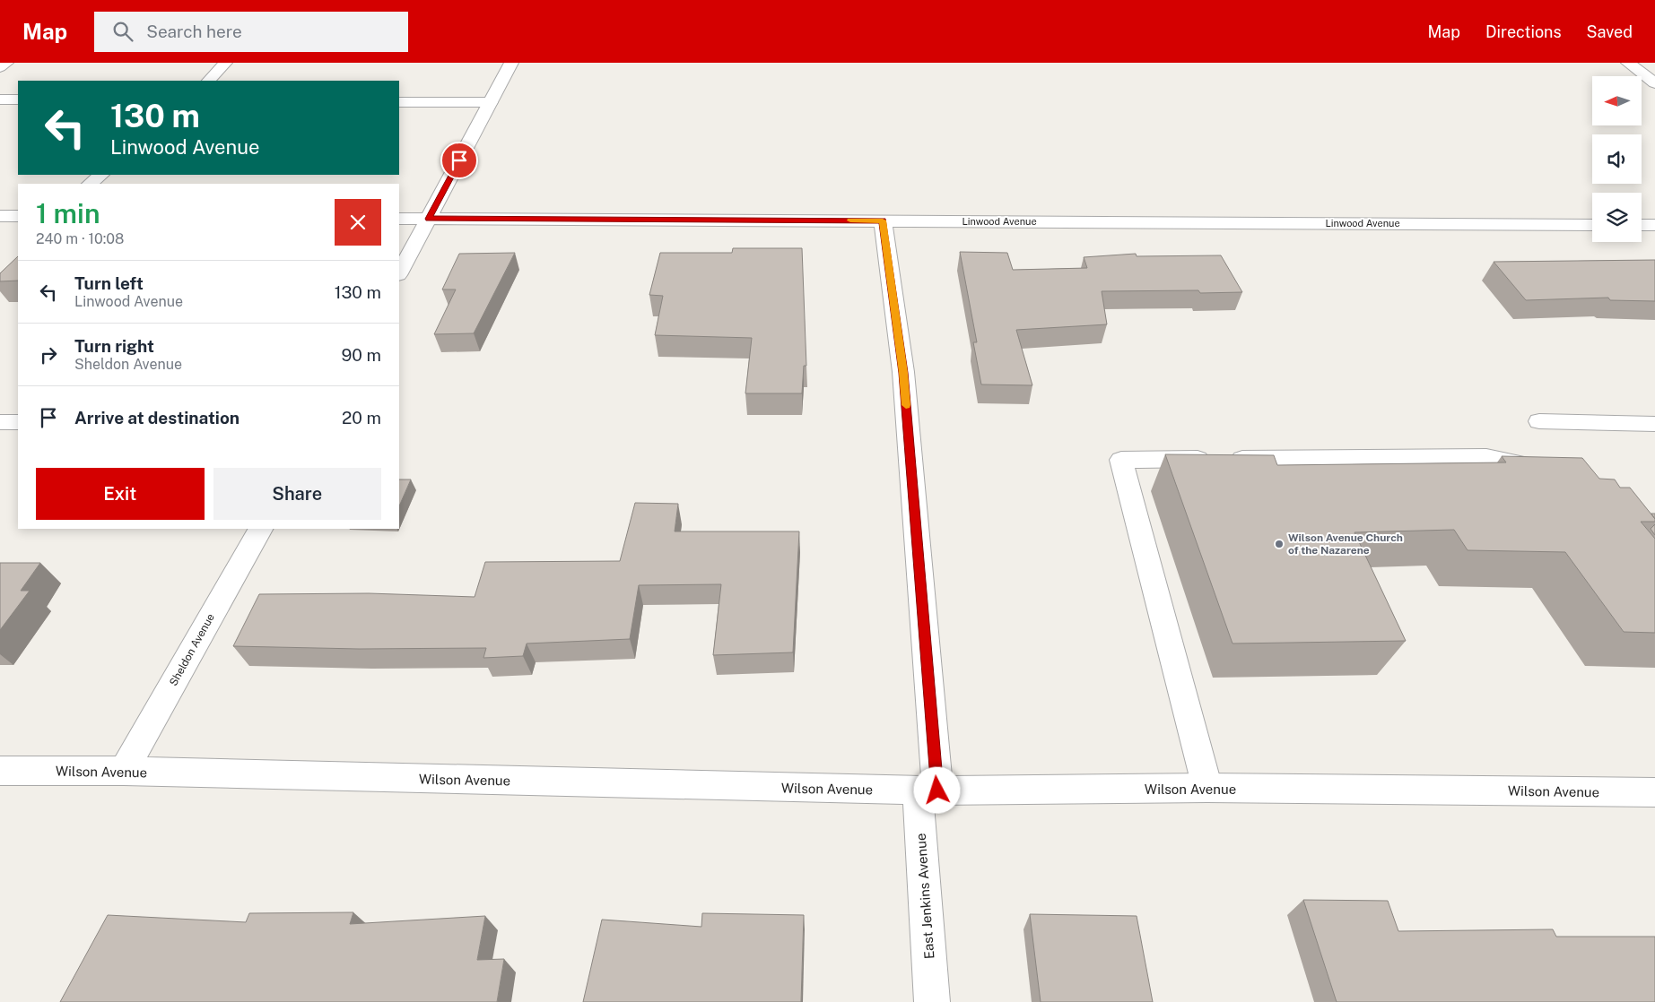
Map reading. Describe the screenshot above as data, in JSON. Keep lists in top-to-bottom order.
{
  "streets": {
    "street": [
      "Linwood Avenue",
      "Sheldon Avenue",
      "Wilson Avenue",
      "East Jenkins Avenue"
    ]
  },
  "crossings": [
    ["Linwood Avenue", "East Jenkins Avenue"],
    ["Sheldon Avenue", "Wilson Avenue"],
    ["Wilson Avenue", "East Jenkins Avenue"]
  ],
  "places": ["Wilson Avenue Church of the Nazarene"],
  "north": "left",
  "page": {
    "header": "Map",
    "search": "Search here",
    "nav": ["Map", "Directions", "Saved"],
    "turn": ["130 m", "Linwood Avenue"],
    "heading": ["1 min", "240 m · 10:08"],
    "list": [
      {
        "name": "Turn left",
        "note": "Linwood Avenue",
        "value": "130 m"
      },
      {
        "name": "Turn right",
        "note": "Sheldon Avenue",
        "value": "90 m"
      },
      {
        "name": "Arrive at destination",
        "value": "20 m"
      }
    ],
    "buttons": ["Exit", "Share"]
  }
}
